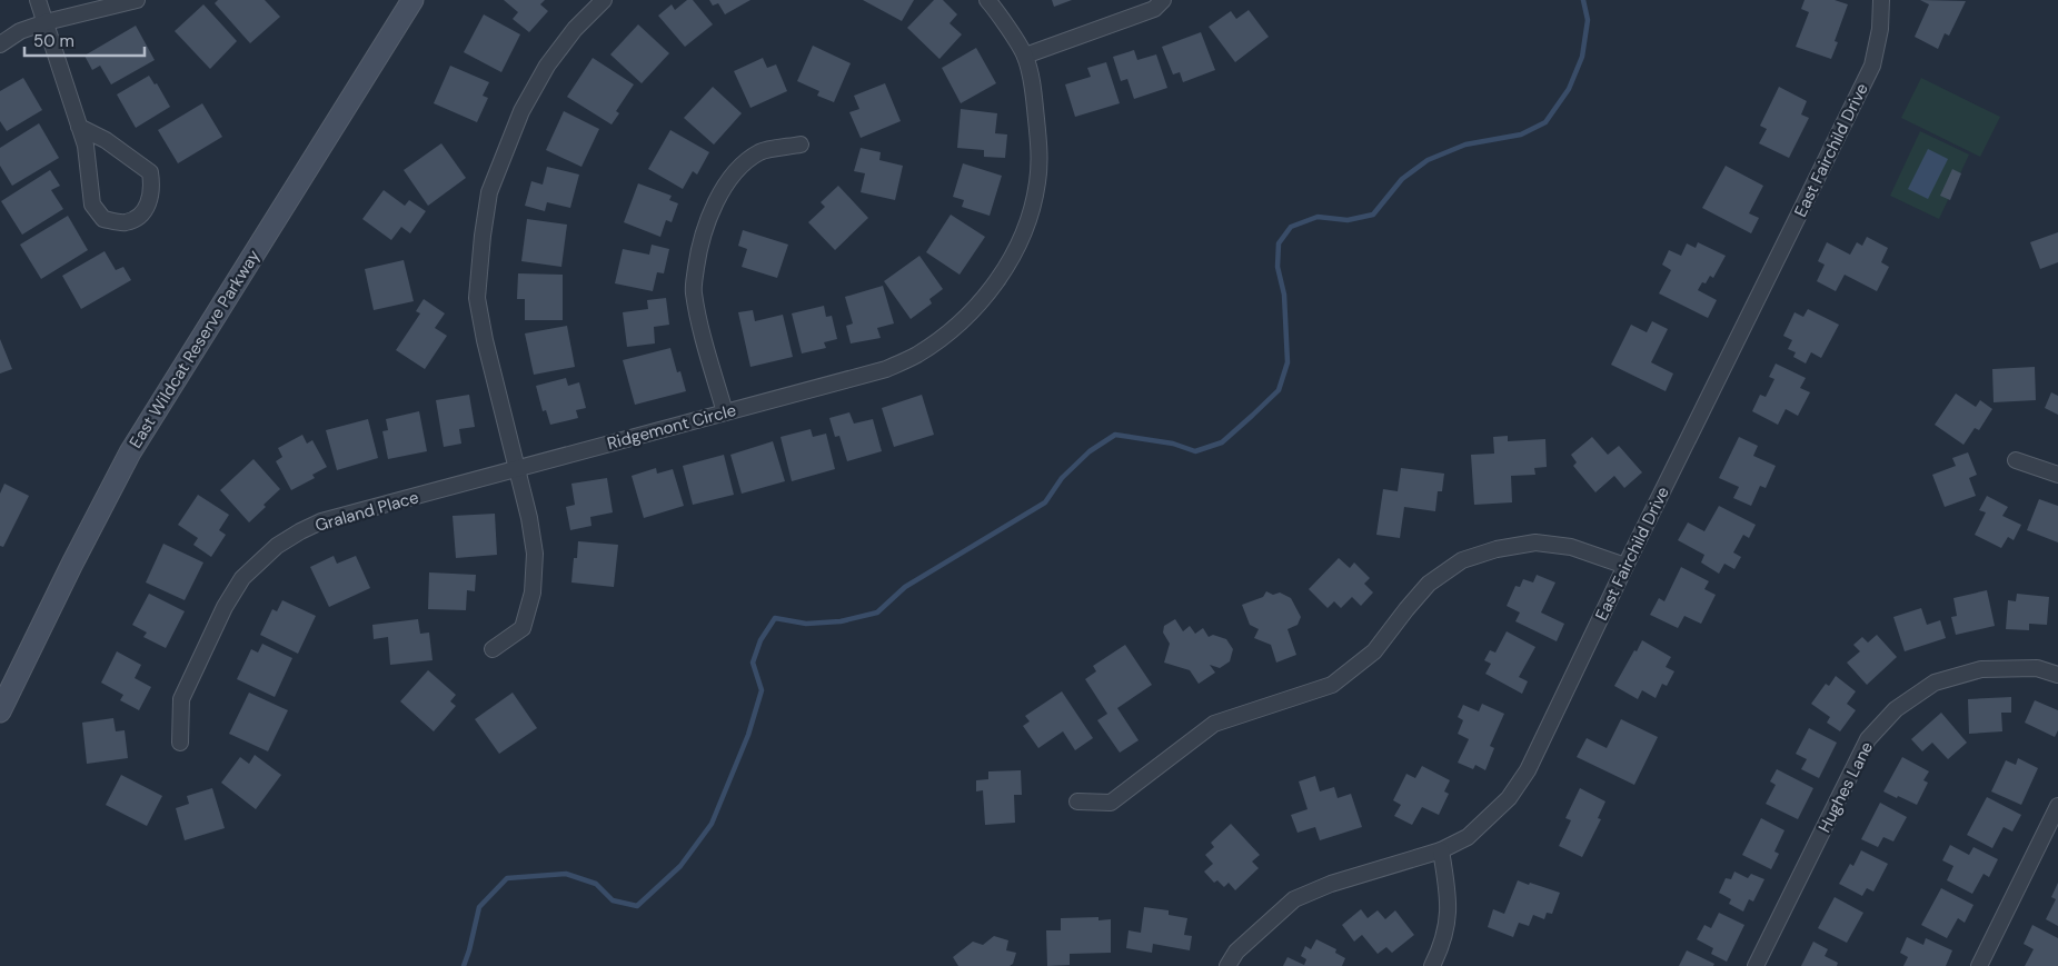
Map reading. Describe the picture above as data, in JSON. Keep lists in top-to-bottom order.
{
  "streets": {
    "main road": ["East Wildcat Reserve Parkway"],
    "street": [
      "East Fairchild Drive",
      "Ridgemont Circle",
      "Graland Place",
      "Hughes Lane"
    ]
  },
  "crossings": [
    ["Ridgemont Circle", "Graland Place"]
  ],
  "scale_bar": "50 m"
}
